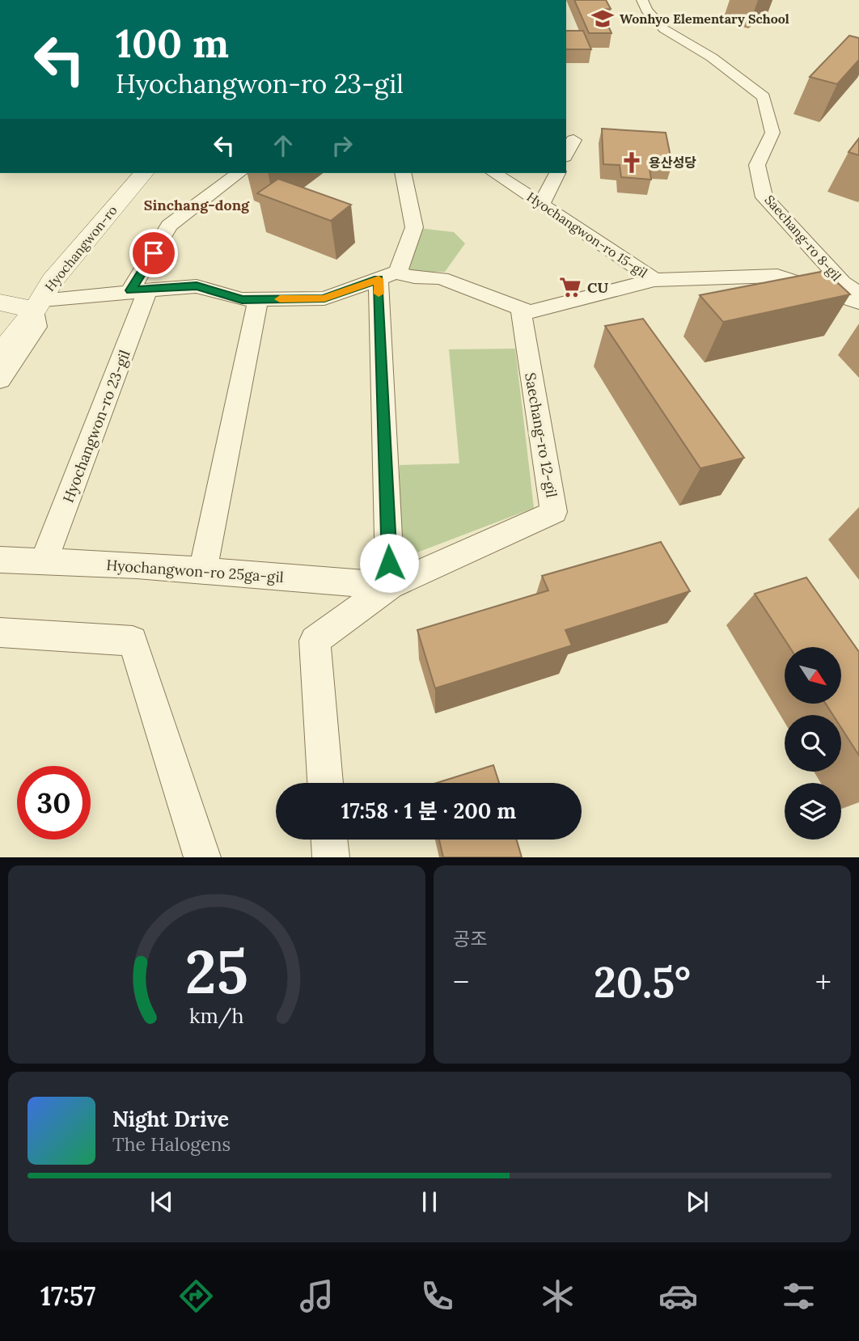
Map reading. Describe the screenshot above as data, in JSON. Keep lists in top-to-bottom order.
{
  "streets": {
    "street": [
      "Hyochangwon-ro 15-gil",
      "Saechang-ro 8-gil",
      "Hyochangwon-ro",
      "Hyochangwon-ro 23-gil",
      "Saechang-ro 12-gil",
      "Hyochangwon-ro 25ga-gil"
    ]
  },
  "crossings": [
    ["Hyochangwon-ro 23-gil", "Hyochangwon-ro 25ga-gil"],
    ["Saechang-ro 12-gil", "Hyochangwon-ro 25ga-gil"]
  ],
  "districts": ["Sinchang-dong"],
  "places": {
    "school or university": ["Wonhyo Elementary School"],
    "church": ["용산성당"],
    "supermarket": ["CU"]
  },
  "north": "bottom right",
  "page": {
    "turn": ["100 m", "Hyochangwon-ro 23-gil"],
    "limit": "30",
    "trip": "17:58 · 1 분 · 200 m",
    "tile": "공조",
    "heat": ["−", "20.5°", "+"],
    "song": ["Night Drive", "The Halogens"],
    "tabs": "17:57",
    "gauge": ["25", "km/h"]
  }
}
